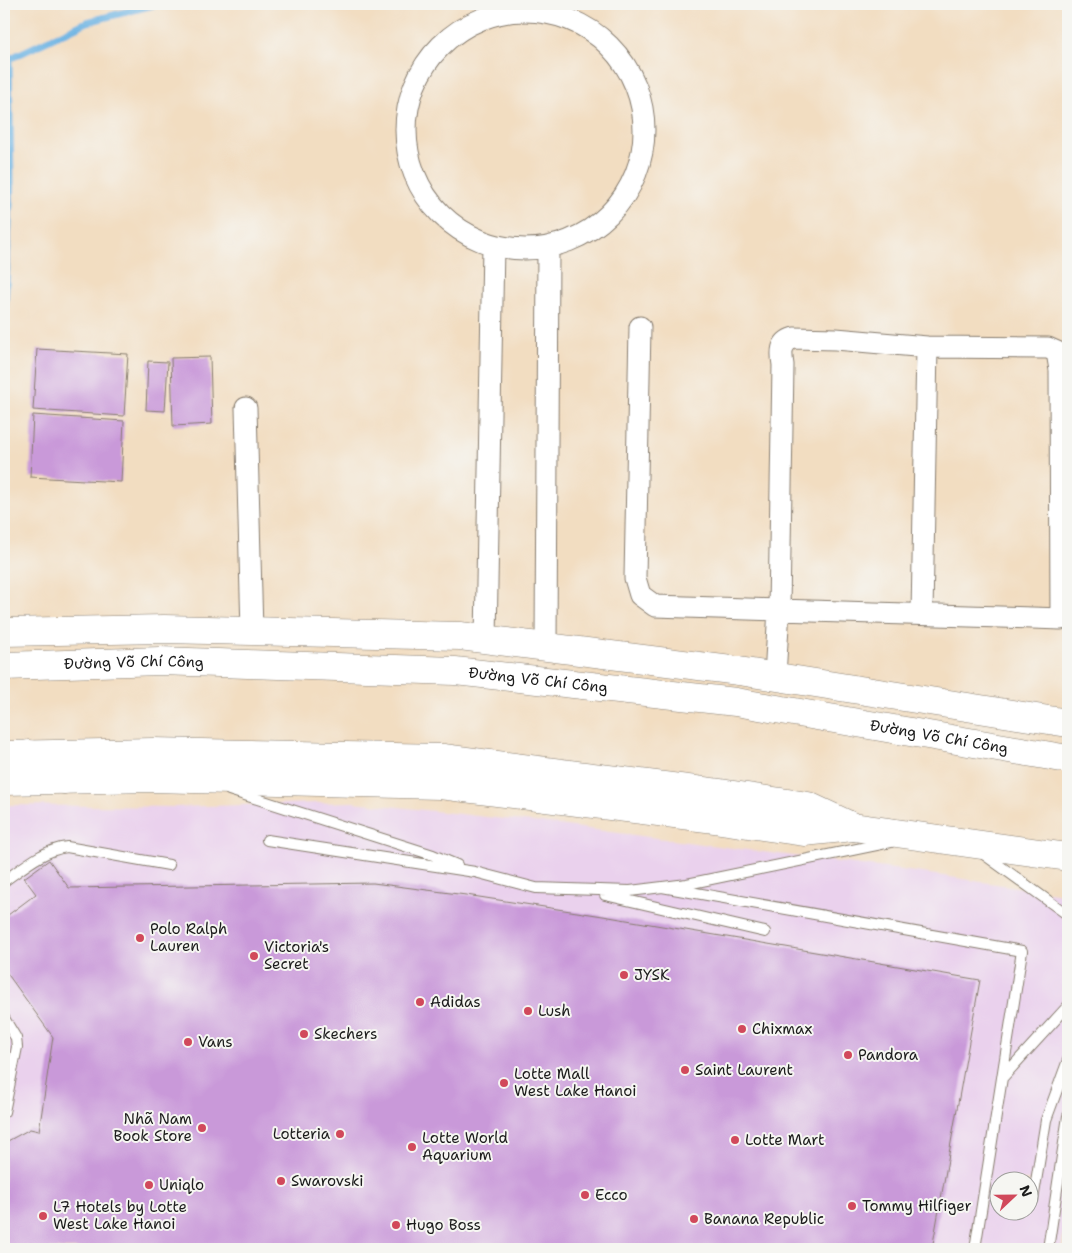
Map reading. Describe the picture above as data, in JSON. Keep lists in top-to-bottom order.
{
  "streets": {
    "main road": ["Đường Võ Chí Công"]
  },
  "places": [
    "Polo Ralph Lauren",
    "Victoria's Secret",
    "JYSK",
    "Adidas",
    "Lush",
    "Chixmax",
    "Skechers",
    "Vans",
    "Pandora",
    "Saint Laurent",
    "Lotte Mall West Lake Hanoi",
    "Nhã Nam Book Store",
    "Lotteria",
    "Lotte Mart",
    "Lotte World Aquarium",
    "Swarovski",
    "Uniqlo",
    "Ecco",
    "Tommy Hilfiger",
    "L7 Hotels by Lotte West Lake Hanoi",
    "Banana Republic",
    "Hugo Boss"
  ],
  "north": "right"
}
